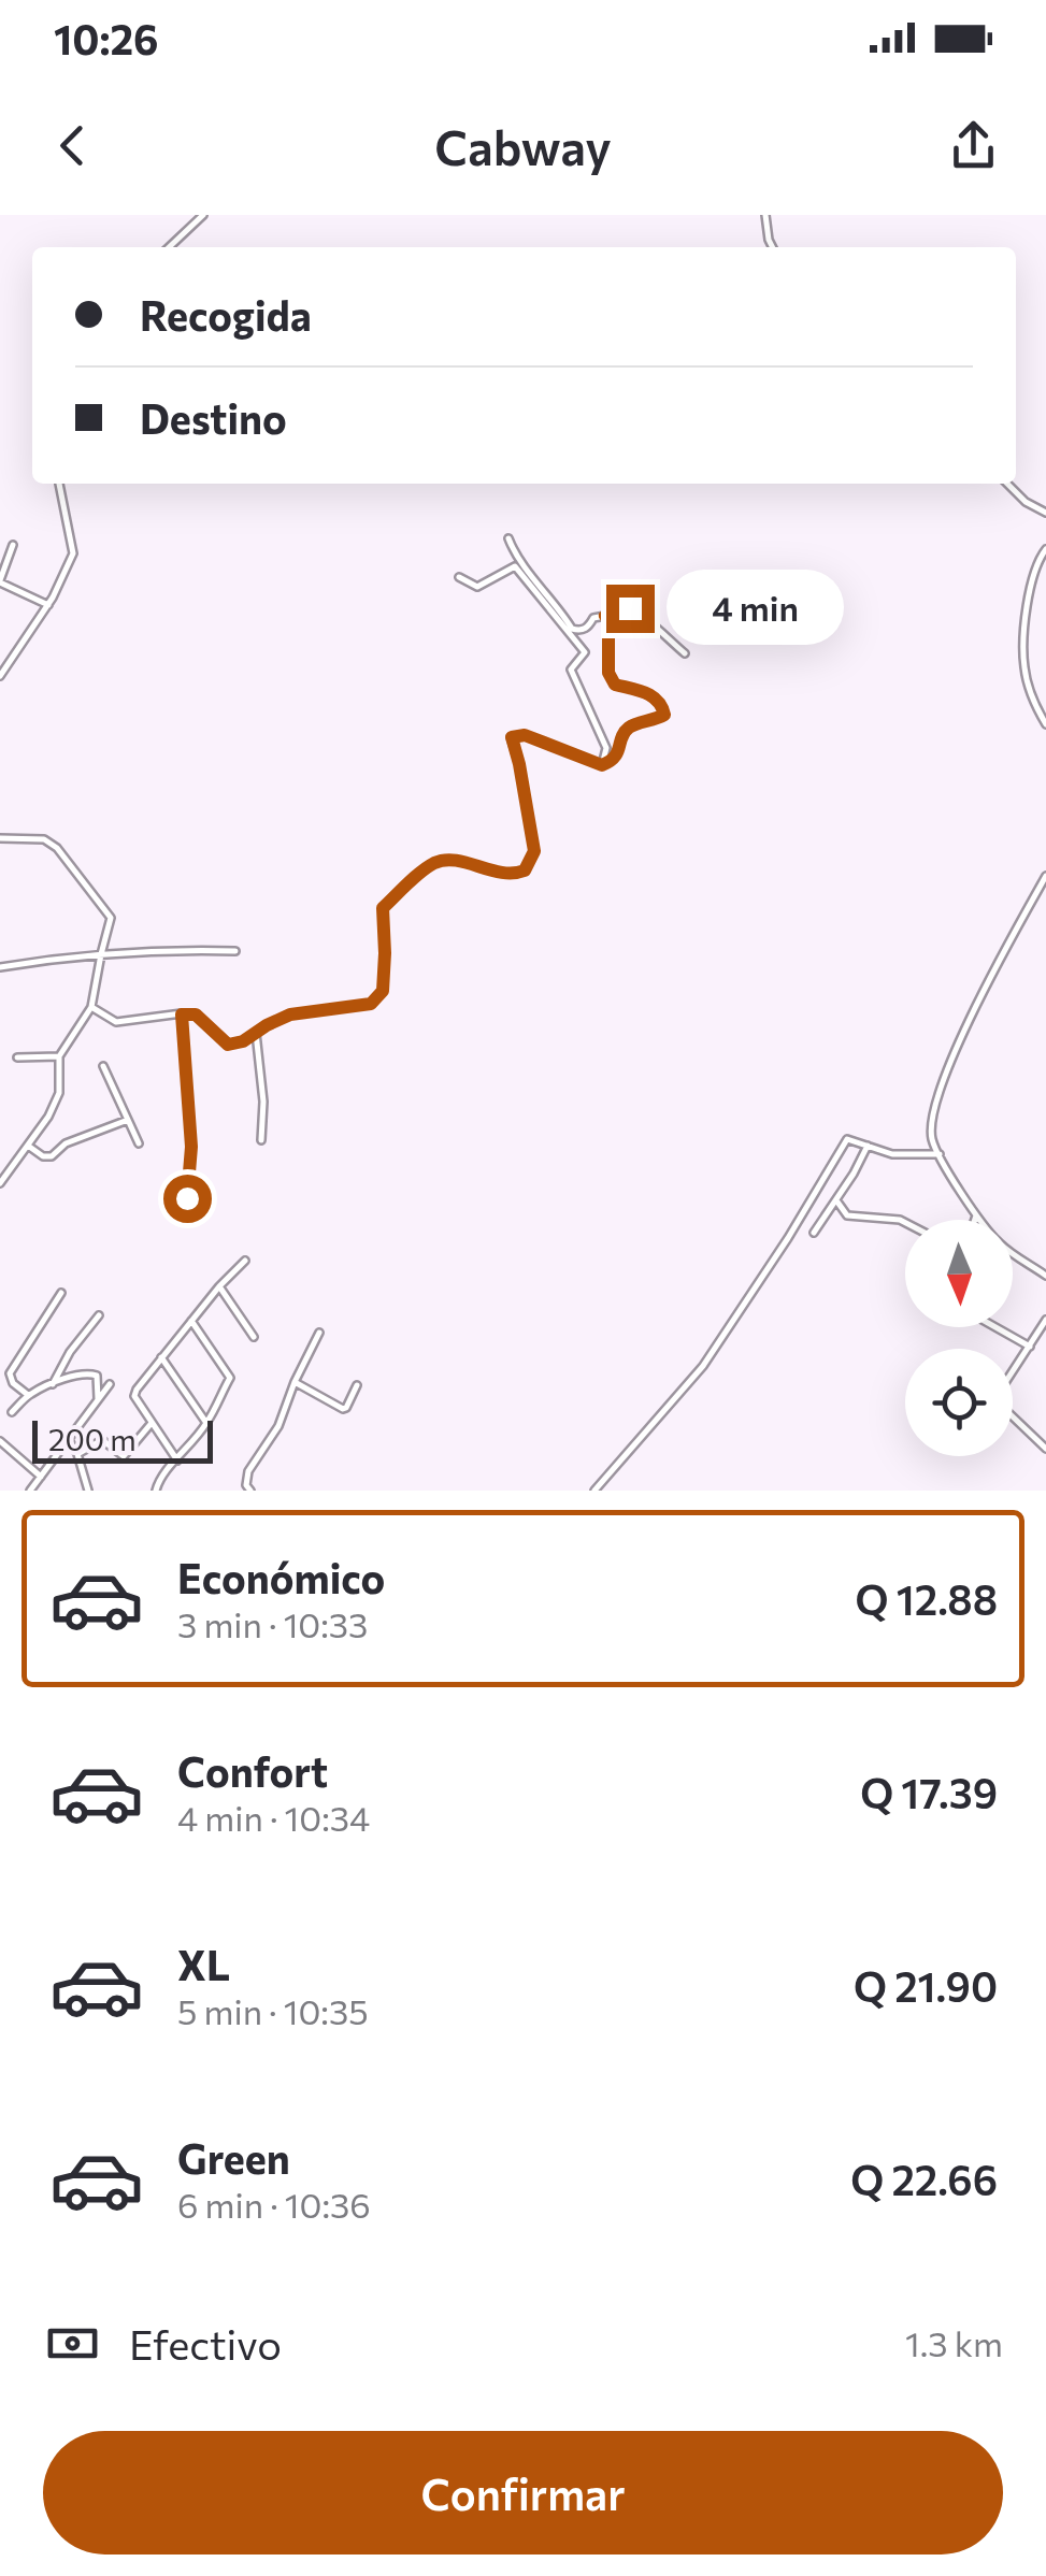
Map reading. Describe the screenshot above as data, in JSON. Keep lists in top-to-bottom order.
{
  "scale_bar": "200 m",
  "north": "bottom",
  "page": {
    "status": "10:26",
    "header": "Cabway",
    "banner": ["Recogida", "Destino"],
    "bubble": "4 min",
    "scale": "200 m",
    "list": [
      {
        "name": "Económico",
        "note": "3 min · 10:33",
        "value": "Q 12.88"
      },
      {
        "name": "Confort",
        "note": "4 min · 10:34",
        "value": "Q 17.39"
      },
      {
        "name": "XL",
        "note": "5 min · 10:35",
        "value": "Q 21.90"
      },
      {
        "name": "Green",
        "note": "6 min · 10:36",
        "value": "Q 22.66"
      }
    ],
    "pay": ["Efectivo", "1.3 km"],
    "buttons": "Confirmar"
  }
}
